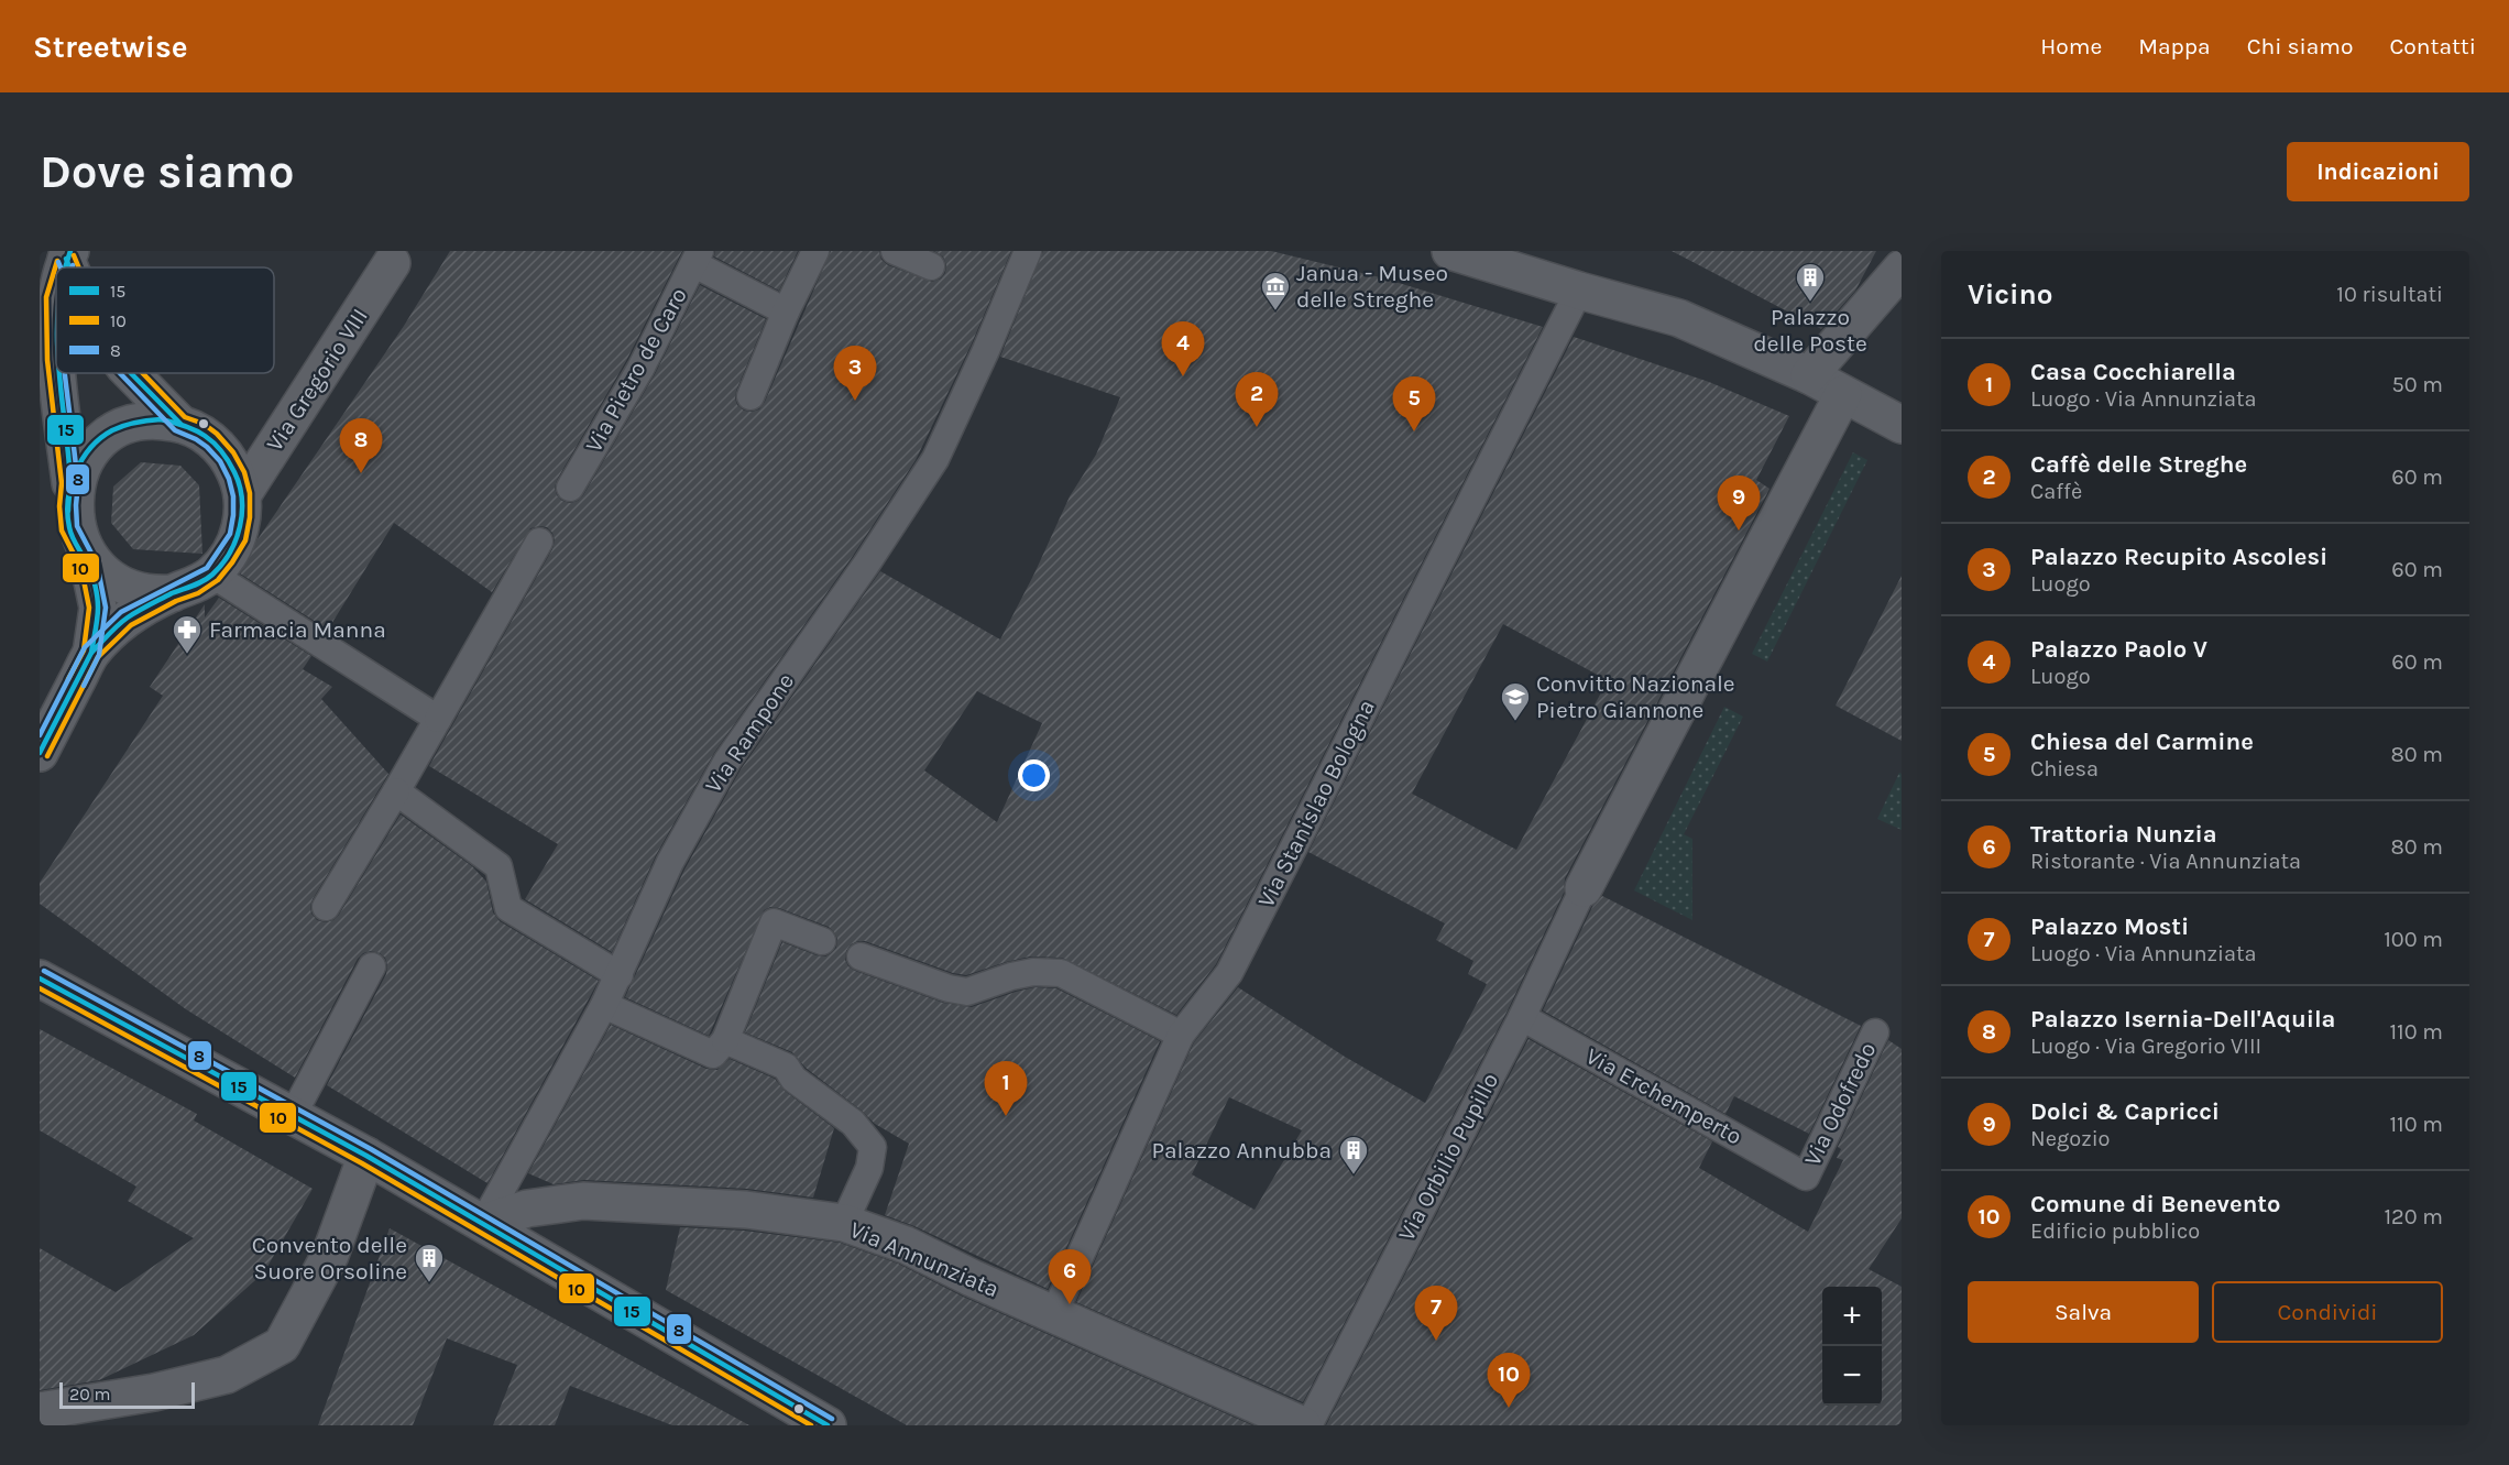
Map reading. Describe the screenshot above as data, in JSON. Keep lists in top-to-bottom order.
{
  "streets": {
    "street": ["Via Gregorio VIII", "Via Annunziata"],
    "lane": [
      "Via Pietro de Caro",
      "Via Rampone",
      "Via Stanislao Bologna",
      "Via Erchemperto",
      "Via Odofredo",
      "Via Orbilio Pupillo"
    ]
  },
  "crossings": [
    ["Via Rampone", "Via Annunziata"],
    ["Via Stanislao Bologna", "Via Annunziata"],
    ["Via Erchemperto", "Via Odofredo"],
    ["Via Erchemperto", "Via Orbilio Pupillo"]
  ],
  "places": {
    "building": ["Palazzo delle Poste", "Palazzo Annubba", "Convento delle Suore Orsoline"],
    "museum": ["Janua - Museo delle Streghe"],
    "pharmacy": ["Farmacia Manna"],
    "school or university": ["Convitto Nazionale Pietro Giannone"]
  },
  "lines": ["transit line 15", "transit line 10", "transit line 8"],
  "legend": ["15", "10", "8"],
  "scale_bar": "20 m",
  "page": {
    "header": "Streetwise",
    "nav": [
      "Home",
      "Mappa",
      "Chi siamo",
      "Contatti"
    ],
    "buttons": [
      "Indicazioni",
      ["Salva", "Condividi"]
    ],
    "title": "Dove siamo",
    "heading": ["Vicino", "10 risultati"],
    "pins": [
      "4",
      "3",
      "2",
      "5",
      "8",
      "9",
      "1",
      "6",
      "7",
      "10"
    ],
    "list": [
      {
        "mark": "1",
        "name": "Casa Cocchiarella",
        "note": "Luogo · Via Annunziata",
        "value": "50 m"
      },
      {
        "mark": "2",
        "name": "Caffè delle Streghe",
        "note": "Caffè",
        "value": "60 m"
      },
      {
        "mark": "3",
        "name": "Palazzo Recupito Ascolesi",
        "note": "Luogo",
        "value": "60 m"
      },
      {
        "mark": "4",
        "name": "Palazzo Paolo V",
        "note": "Luogo",
        "value": "60 m"
      },
      {
        "mark": "5",
        "name": "Chiesa del Carmine",
        "note": "Chiesa",
        "value": "80 m"
      },
      {
        "mark": "6",
        "name": "Trattoria Nunzia",
        "note": "Ristorante · Via Annunziata",
        "value": "80 m"
      },
      {
        "mark": "7",
        "name": "Palazzo Mosti",
        "note": "Luogo · Via Annunziata",
        "value": "100 m"
      },
      {
        "mark": "8",
        "name": "Palazzo Isernia-Dell'Aquila",
        "note": "Luogo · Via Gregorio VIII",
        "value": "110 m"
      },
      {
        "mark": "9",
        "name": "Dolci & Capricci",
        "note": "Negozio",
        "value": "110 m"
      },
      {
        "mark": "10",
        "name": "Comune di Benevento",
        "note": "Edificio pubblico",
        "value": "120 m"
      }
    ],
    "map_buttons": ["+", "−"],
    "scale": "20 m"
  }
}
